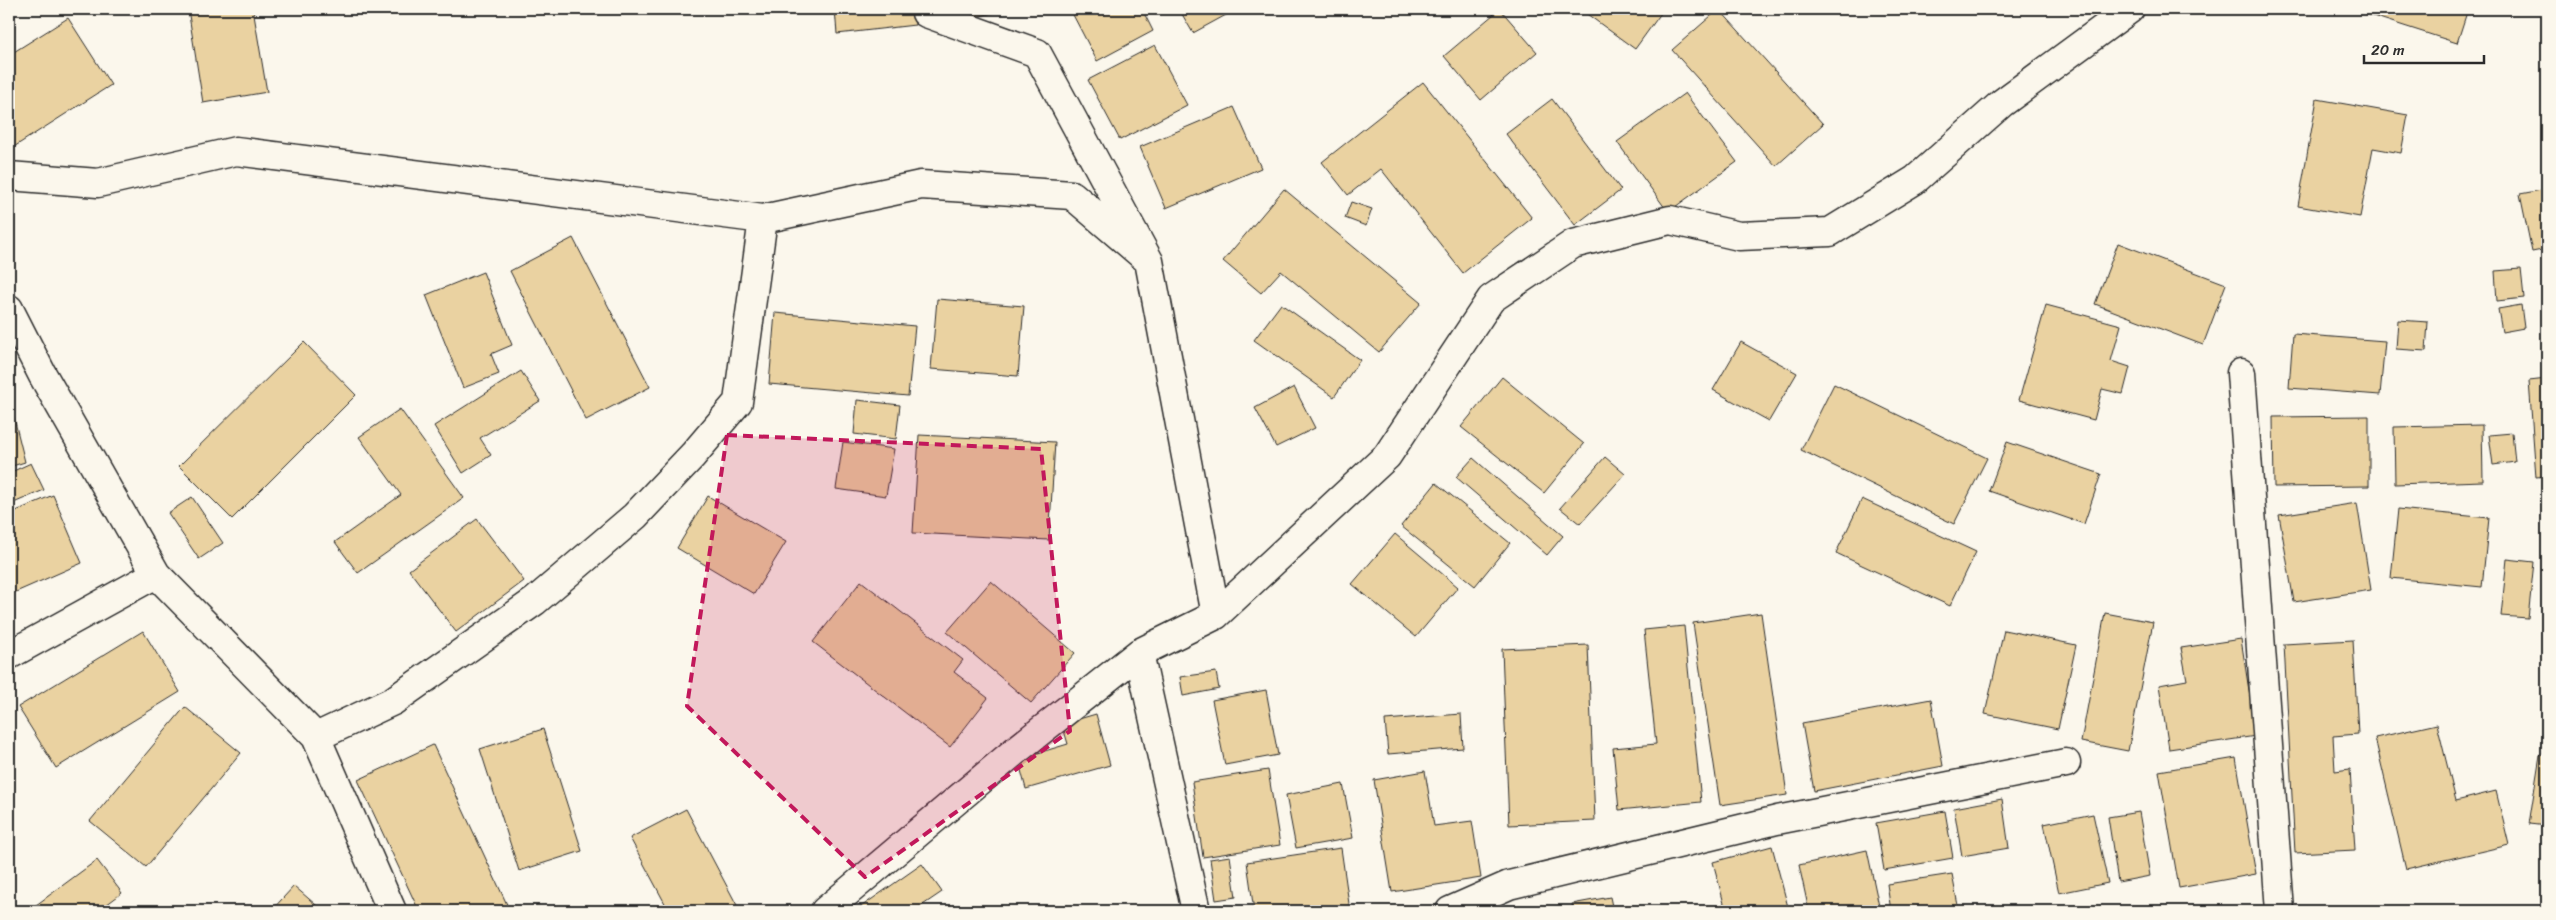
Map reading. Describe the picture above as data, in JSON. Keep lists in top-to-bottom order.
{
  "scale_bar": "20 m"
}
